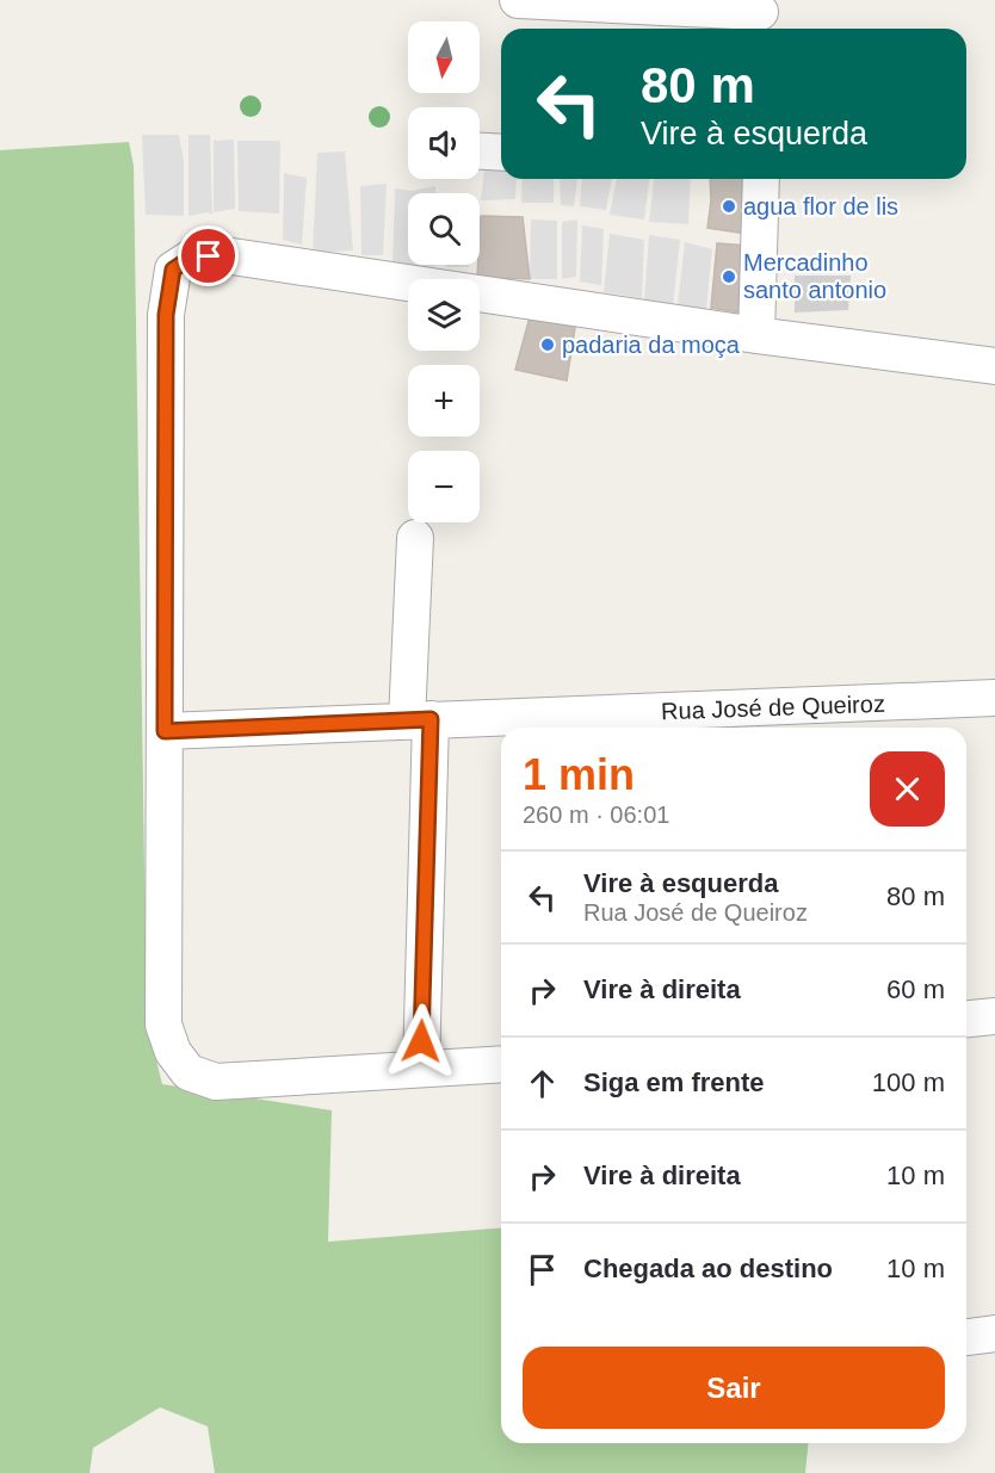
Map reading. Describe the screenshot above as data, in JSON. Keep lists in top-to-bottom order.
{
  "streets": {
    "street": ["Rua José de Queiroz"]
  },
  "places": ["agua flor de lis", "Mercadinho santo antonio", "padaria da moça"],
  "north": "bottom",
  "page": {
    "map_buttons": ["+", "−"],
    "turn": ["80 m", "Vire à esquerda"],
    "heading": ["1 min", "260 m · 06:01"],
    "list": [
      {
        "name": "Vire à esquerda",
        "note": "Rua José de Queiroz",
        "value": "80 m"
      },
      {
        "name": "Vire à direita",
        "value": "60 m"
      },
      {
        "name": "Siga em frente",
        "value": "100 m"
      },
      {
        "name": "Vire à direita",
        "value": "10 m"
      },
      {
        "name": "Chegada ao destino",
        "value": "10 m"
      }
    ],
    "buttons": "Sair"
  }
}
